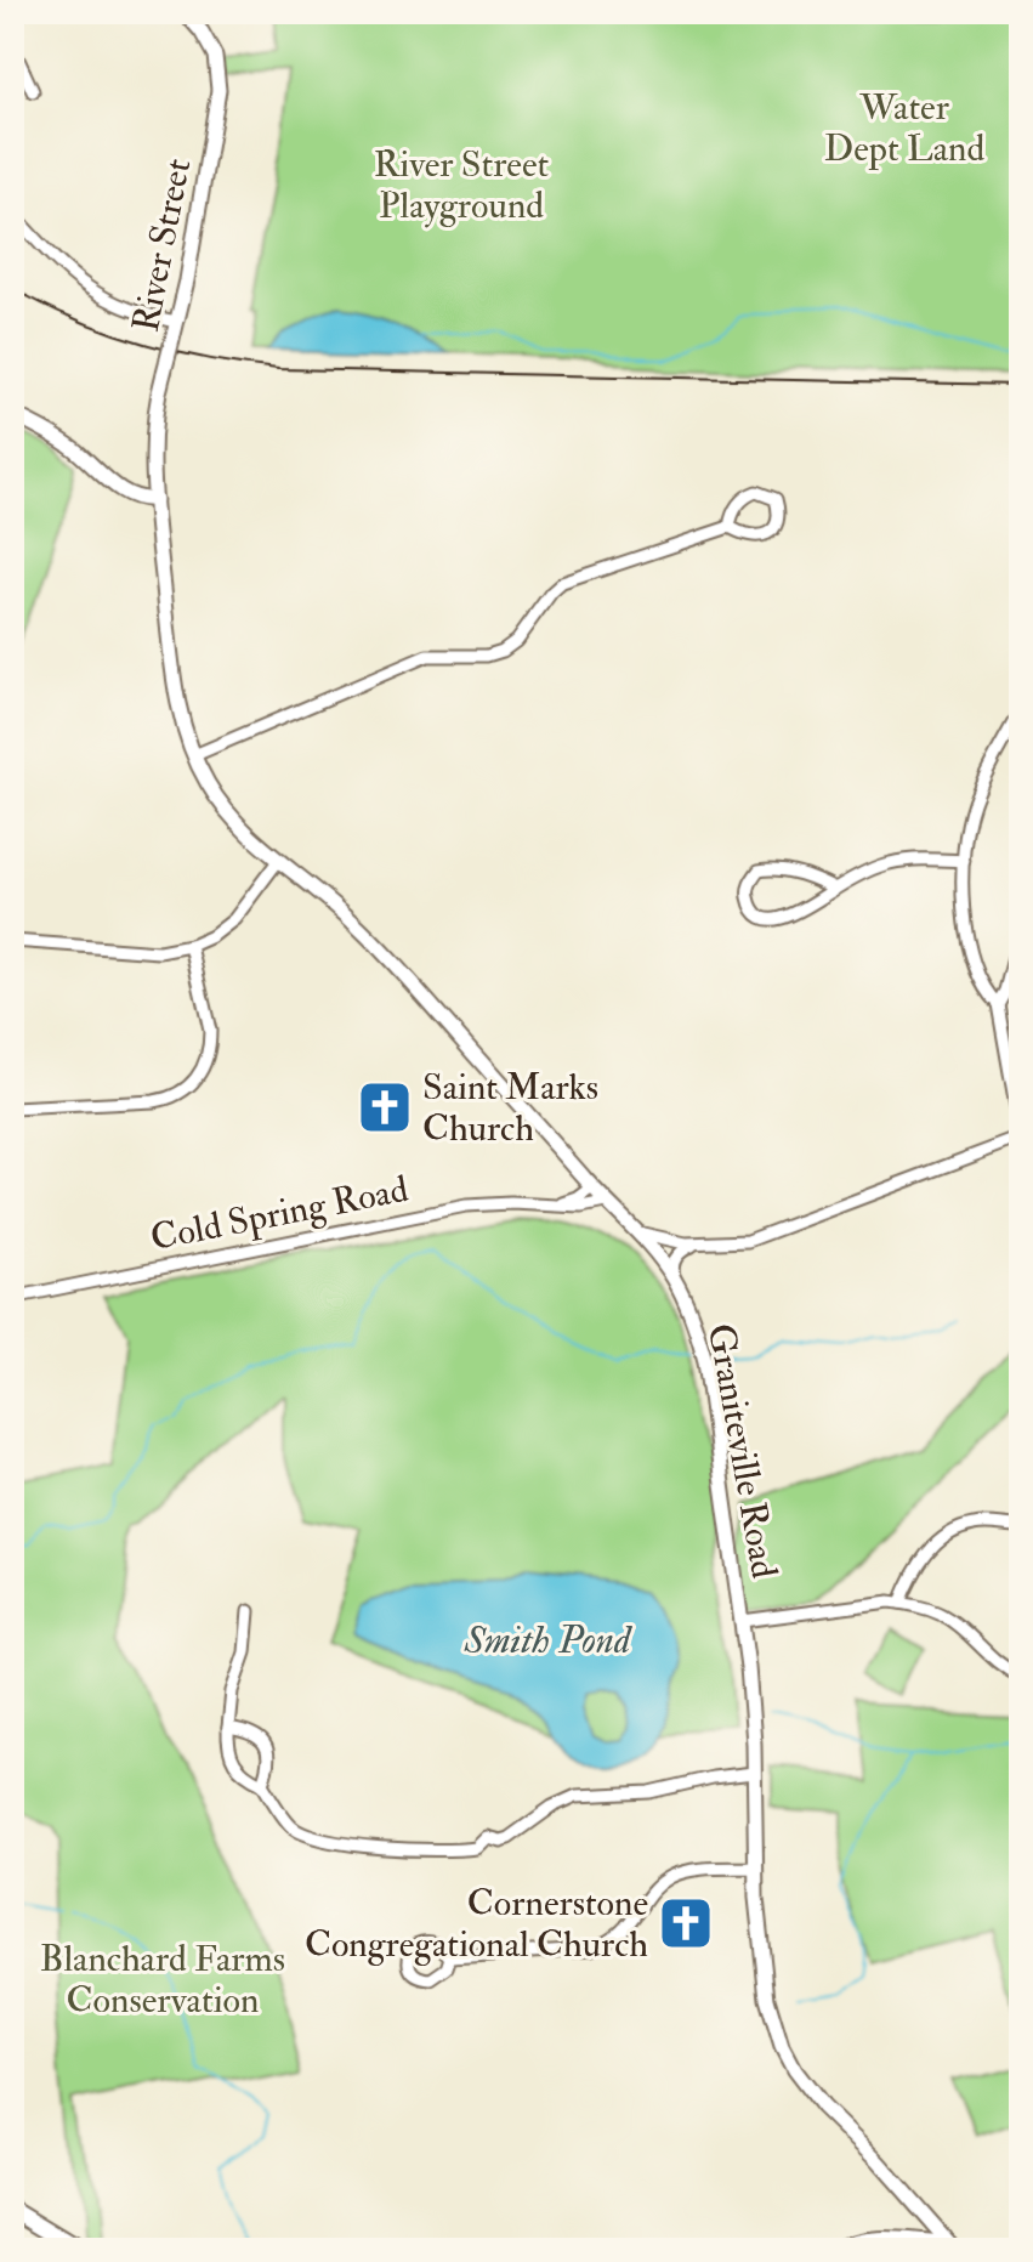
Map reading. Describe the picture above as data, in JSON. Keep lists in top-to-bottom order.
{
  "streets": {
    "main road": ["River Street", "Graniteville Road"],
    "street": ["Cold Spring Road"]
  },
  "crossings": [
    ["River Street", "Graniteville Road"],
    ["Cold Spring Road", "Graniteville Road"]
  ],
  "water": ["Smith Pond"],
  "parks": ["Water Dept Land", "River Street Playground", "Blanchard Farms Conservation"],
  "places": {
    "church": ["Saint Marks Church", "Cornerstone Congregational Church"]
  }
}
